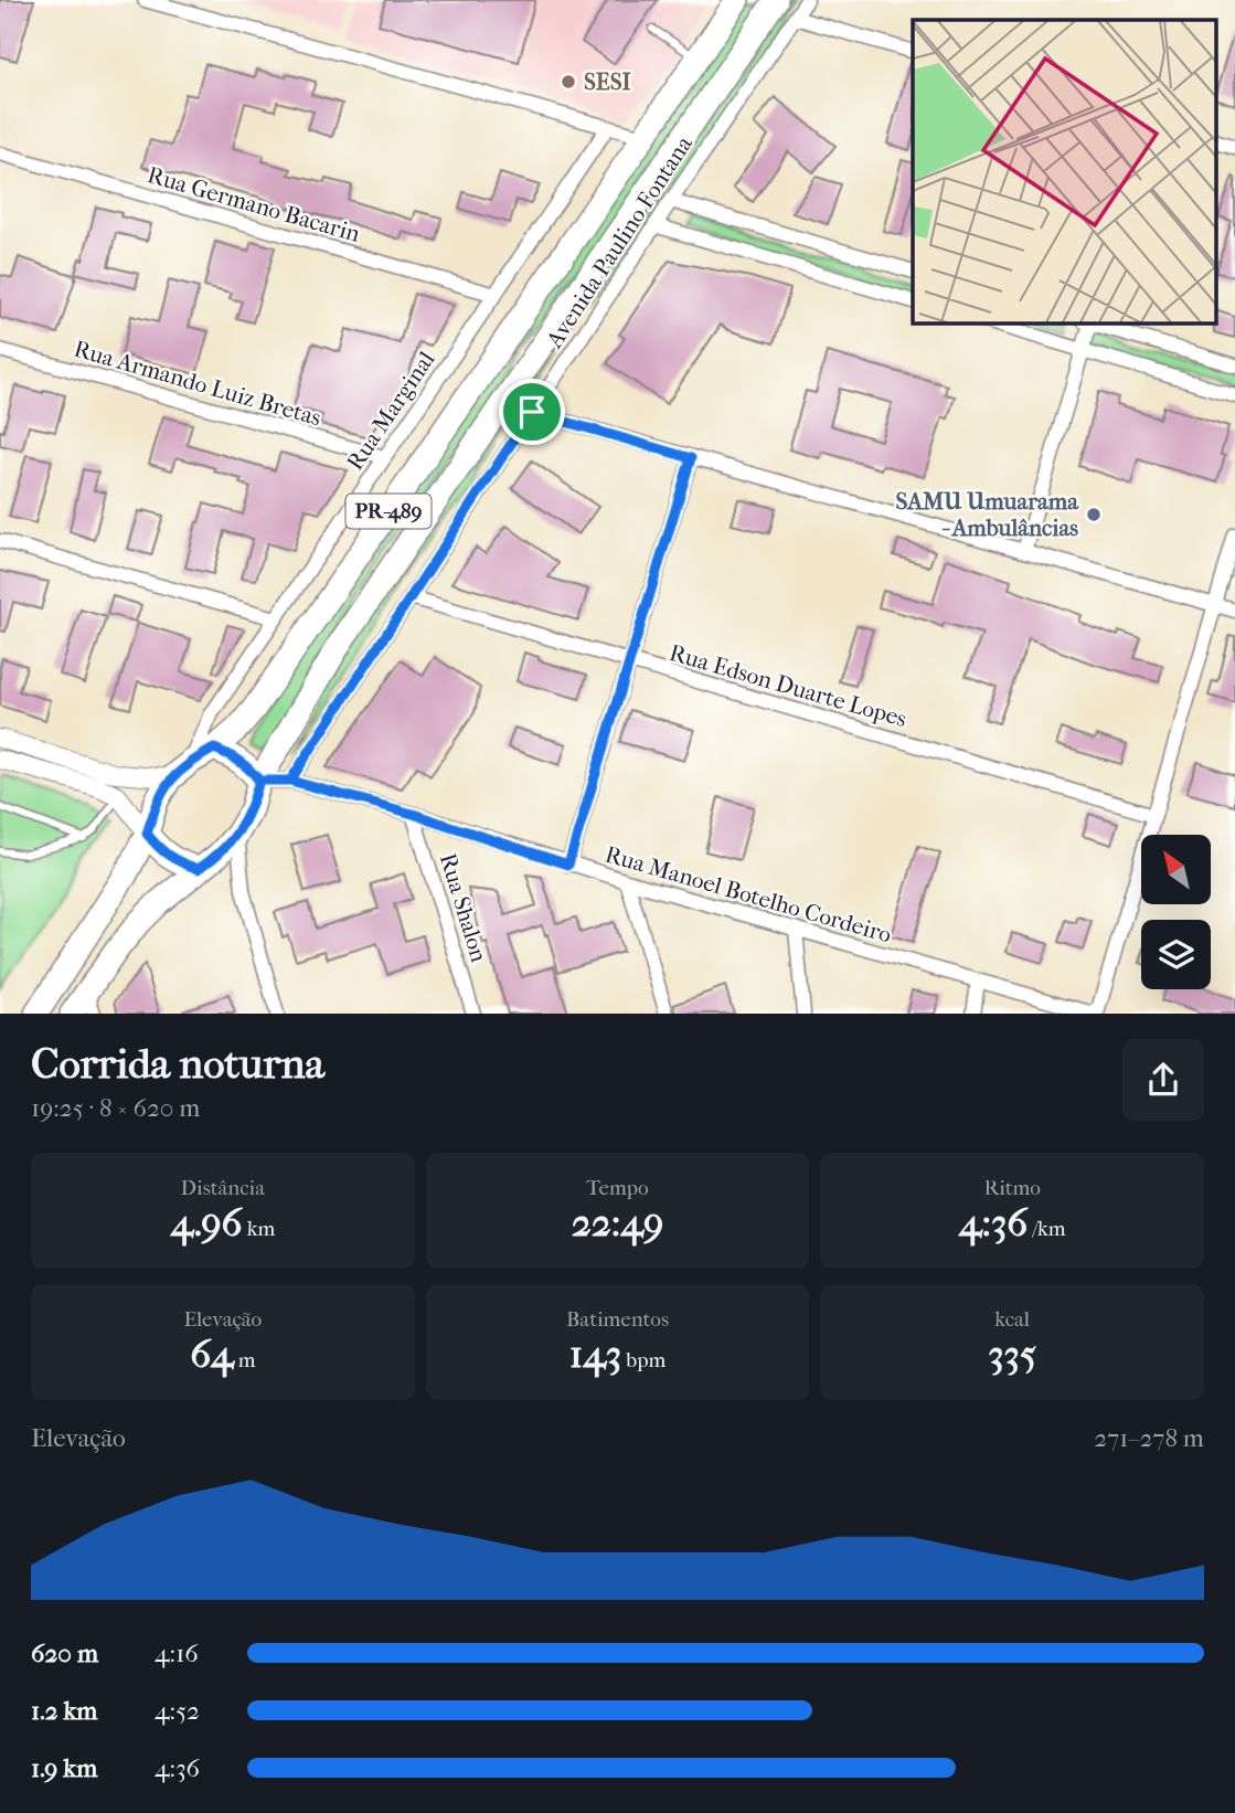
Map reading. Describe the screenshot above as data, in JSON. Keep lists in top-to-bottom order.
{
  "streets": {
    "main road": ["PR-489"],
    "street": [
      "Rua Germano Bacarin",
      "Avenida Paulino Fontana",
      "Rua Armando Luiz Bretas",
      "Rua Marginal",
      "Rua Edson Duarte Lopes",
      "Rua Manoel Botelho Cordeiro",
      "Rua Shalon"
    ]
  },
  "crossings": [
    ["Rua Germano Bacarin", "Rua Marginal"],
    ["Avenida Paulino Fontana", "Rua Edson Duarte Lopes"],
    ["Avenida Paulino Fontana", "Rua Manoel Botelho Cordeiro"],
    ["Rua Armando Luiz Bretas", "Rua Marginal"],
    ["Rua Marginal", "PR-489"],
    ["Rua Marginal", "Rua Manoel Botelho Cordeiro"],
    ["PR-489", "Rua Manoel Botelho Cordeiro"],
    ["Rua Manoel Botelho Cordeiro", "Rua Shalon"]
  ],
  "places": ["SESI", "SAMU Umuarama - Ambulâncias"],
  "north": "top left",
  "page": {
    "heading": ["Corrida noturna", "19:25 · 8 × 620 m"],
    "stats": [
      ["Distância", "4.96 km"],
      ["Tempo", "22:49"],
      ["Ritmo", "4:36 /km"],
      ["Elevação", "64 m"],
      ["Batimentos", "143 bpm"],
      ["kcal", "335"]
    ],
    "chart": ["Elevação", "271–278 m"],
    "list": [
      {
        "name": "620 m",
        "note": "4:16"
      },
      {
        "name": "1.2 km",
        "note": "4:52"
      },
      {
        "name": "1.9 km",
        "note": "4:36"
      }
    ]
  }
}
